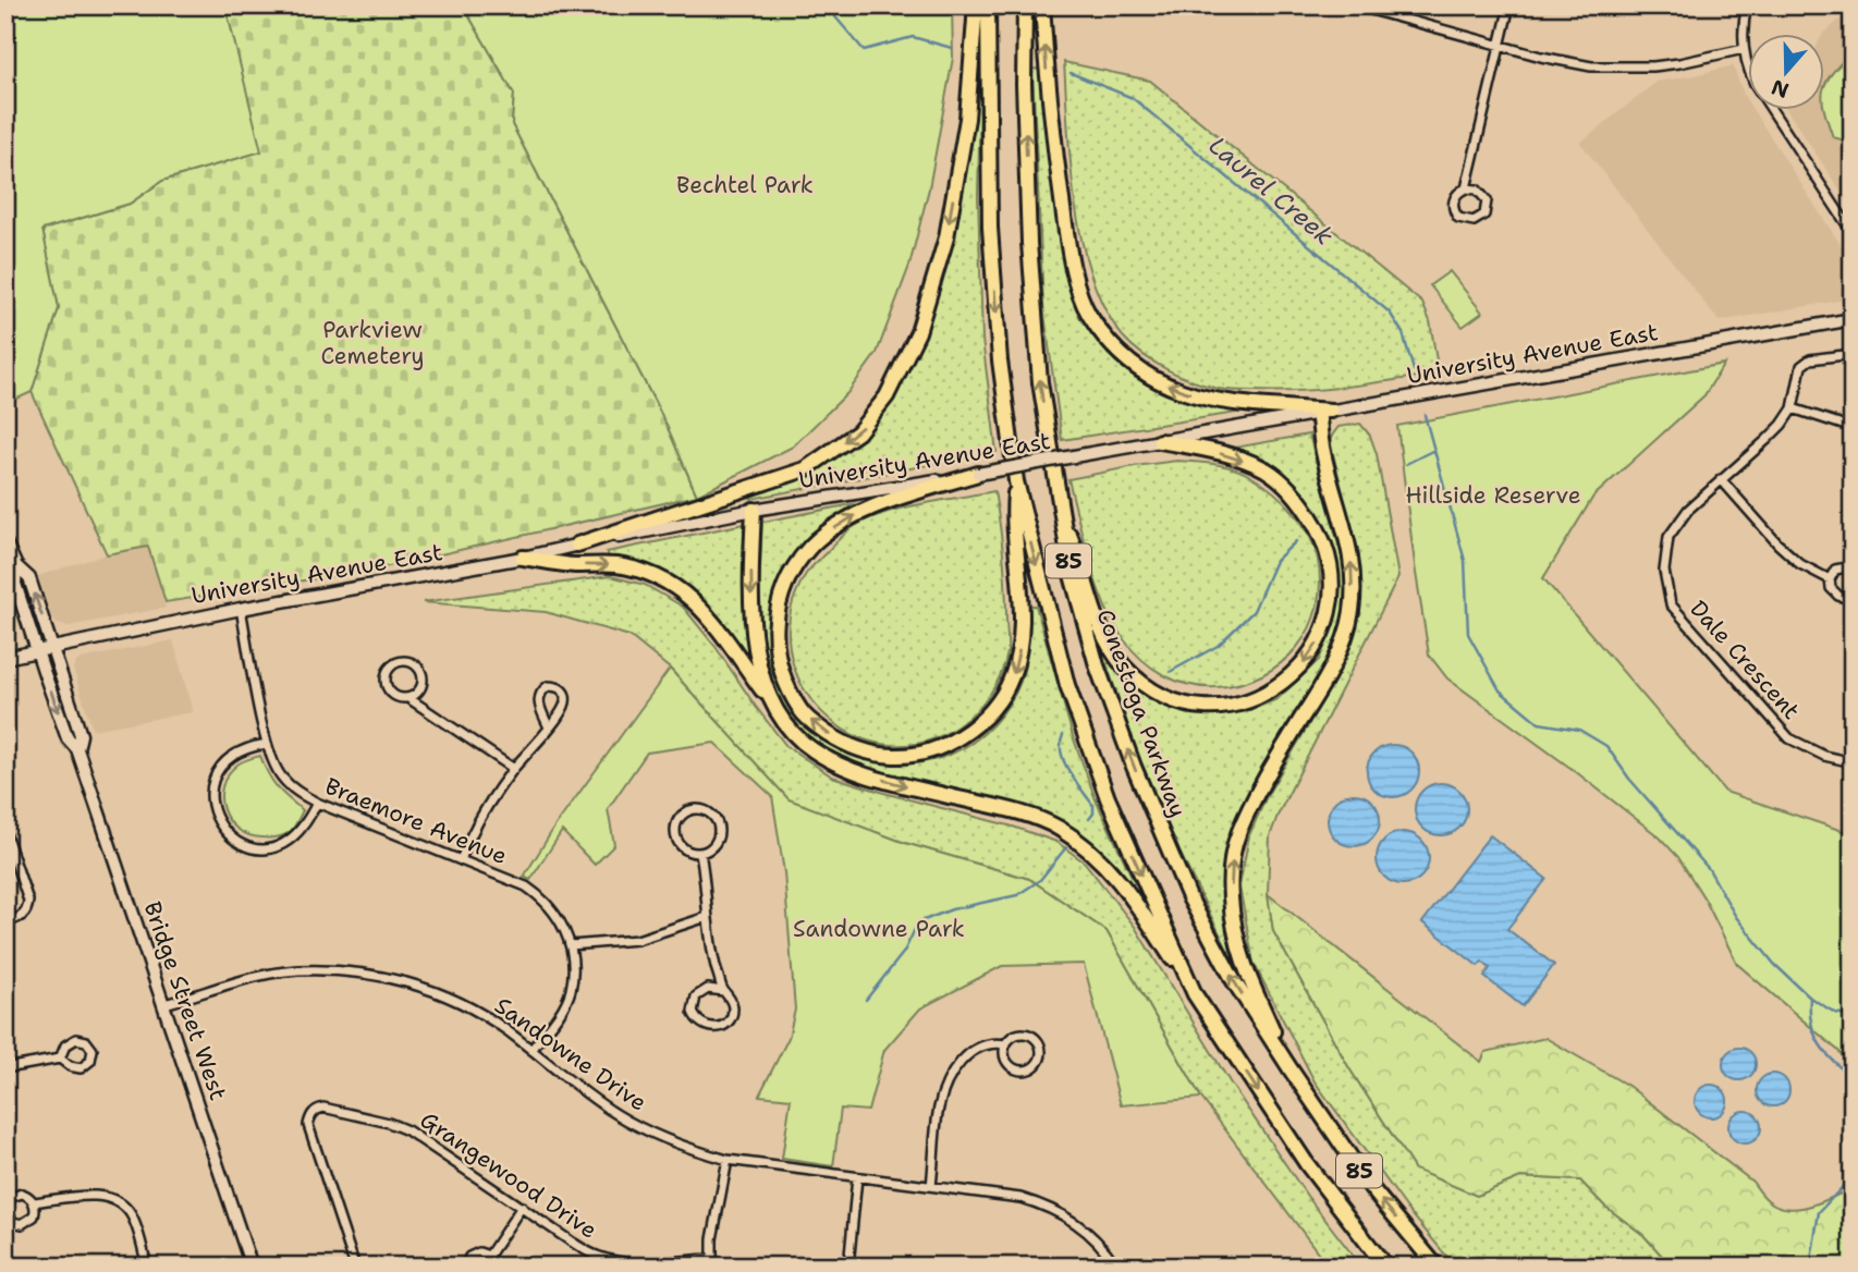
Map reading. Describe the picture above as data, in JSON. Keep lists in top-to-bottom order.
{
  "streets": {
    "highway": ["85", "Conestoga Parkway"],
    "main road": ["University Avenue East", "Bridge Street West"],
    "street": [
      "Dale Crescent",
      "Braemore Avenue",
      "Sandowne Drive",
      "Grangewood Drive"
    ]
  },
  "crossings": [
    ["University Avenue East", "Braemore Avenue"],
    ["University Avenue East", "Bridge Street West"],
    ["Braemore Avenue", "Sandowne Drive"],
    ["Bridge Street West", "Sandowne Drive"]
  ],
  "water": ["Laurel Creek"],
  "parks": [
    "Bechtel Park",
    "Parkview Cemetery",
    "Hillside Reserve",
    "Sandowne Park"
  ],
  "north": "bottom"
}
